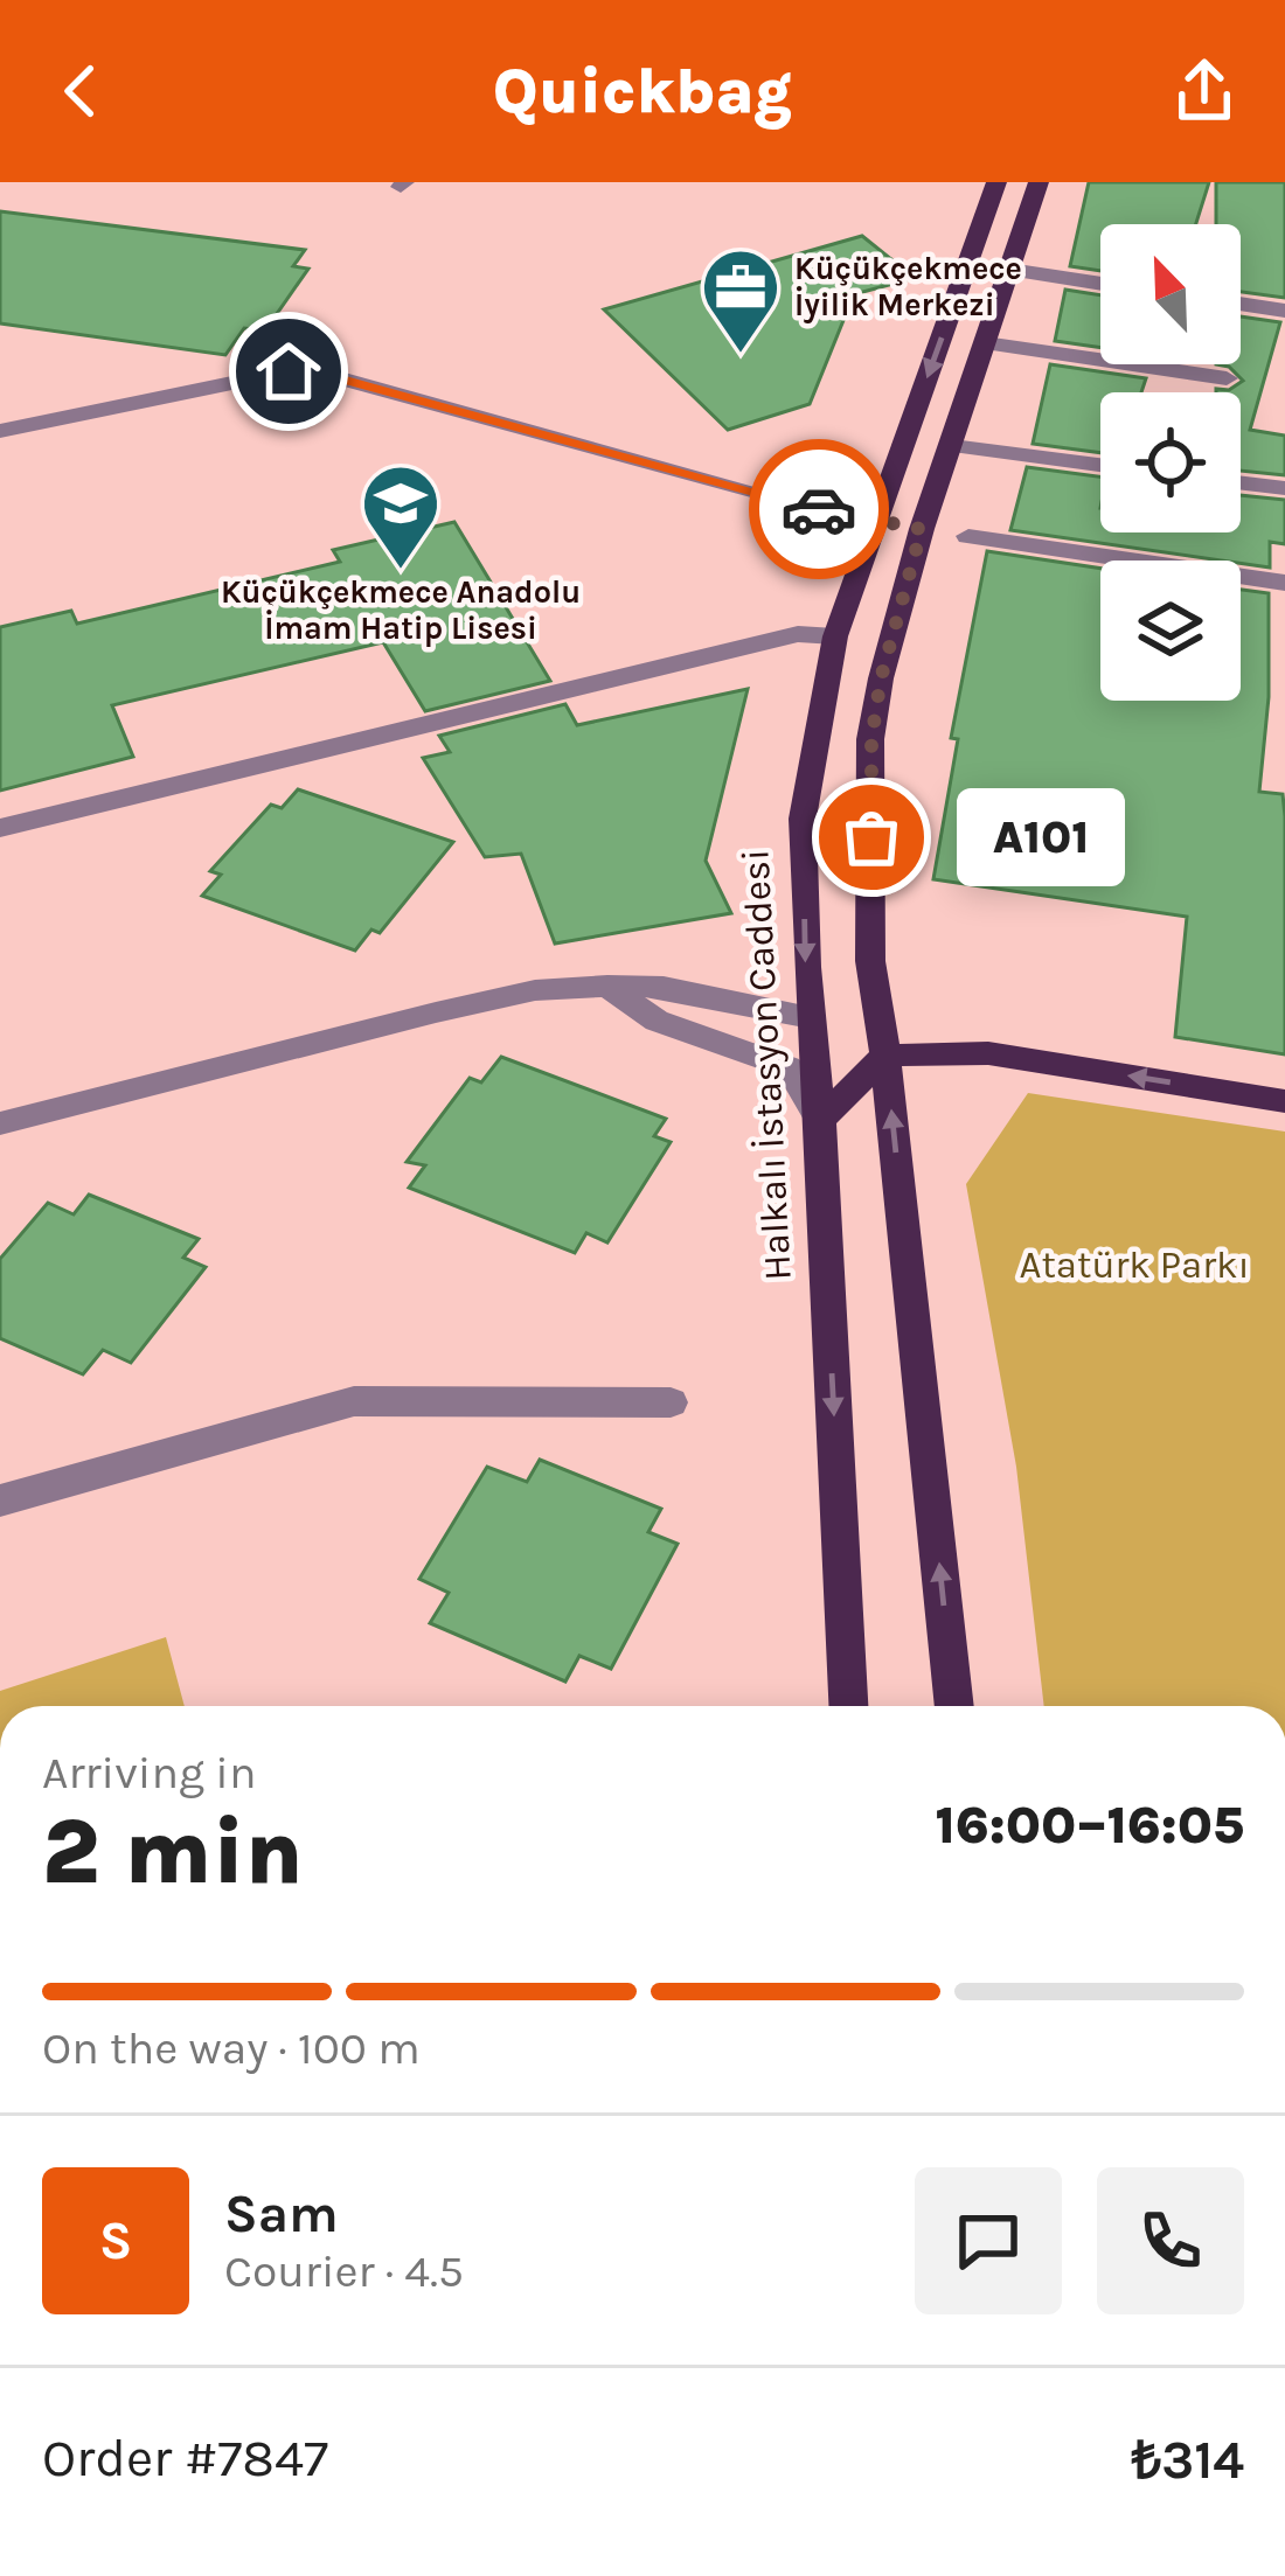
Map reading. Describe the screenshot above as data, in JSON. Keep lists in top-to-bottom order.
{
  "streets": {
    "main road": ["Halkalı İstasyon Caddesi"]
  },
  "parks": ["Atatürk Parkı"],
  "places": {
    "office": ["Küçükçekmece İyilik Merkezi"],
    "school or university": ["Küçükçekmece Anadolu İmam Hatip Lisesi"],
    "other": ["A101"]
  },
  "north": "top left",
  "page": {
    "header": "Quickbag",
    "bubble": "A101",
    "heading": ["2 min", "Arriving in", "16:00–16:05"],
    "panel": [
      "Sam",
      "Courier · 4.5",
      "Order #7847",
      "₺314"
    ],
    "bar": "On the way · 100 m",
    "round": "S"
  }
}
